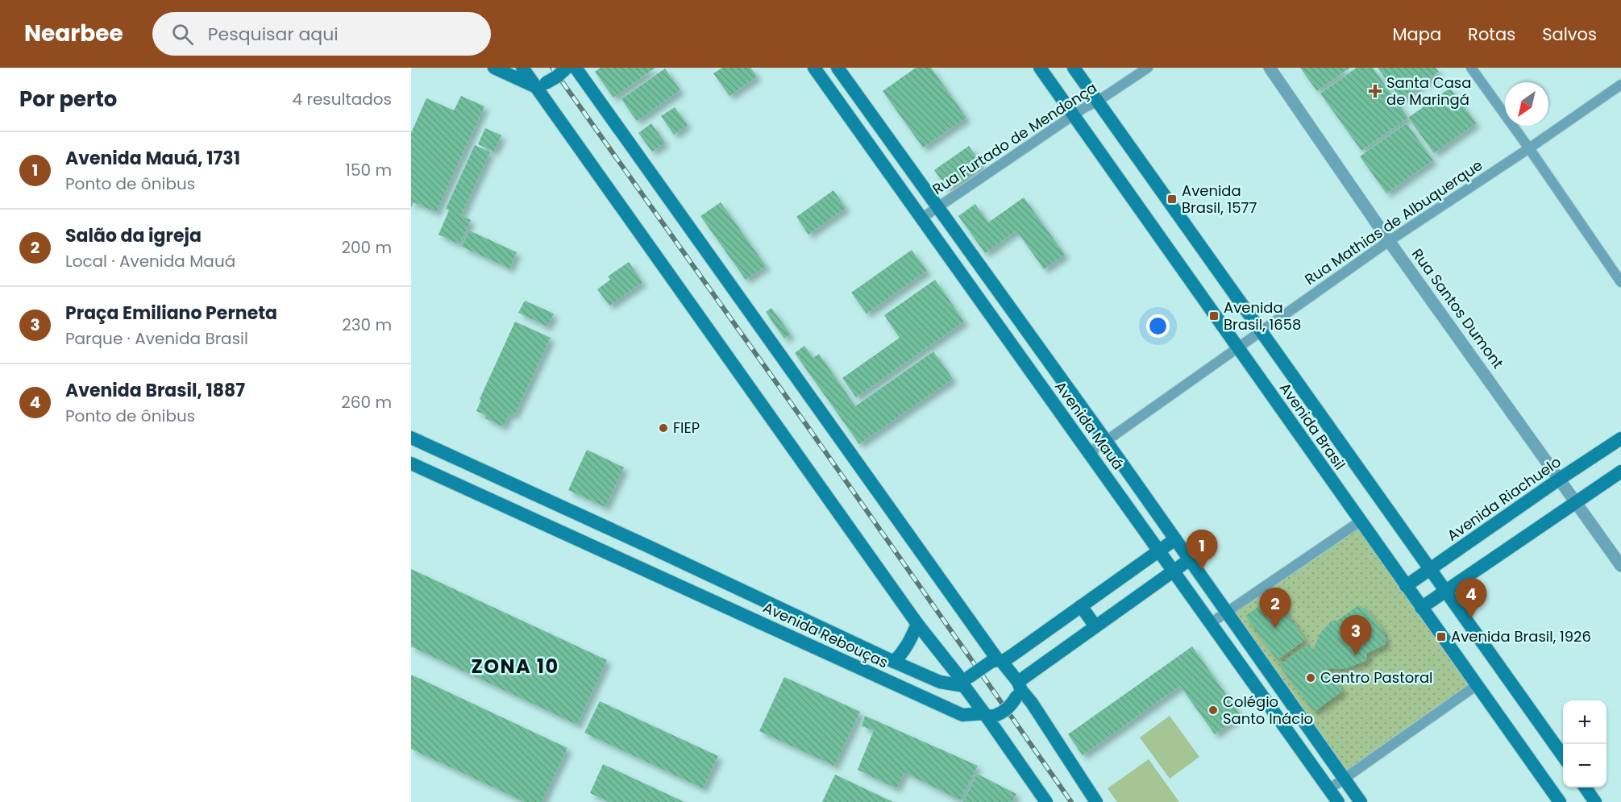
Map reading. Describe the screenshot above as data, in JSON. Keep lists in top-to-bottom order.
{
  "streets": {
    "main road": [
      "Avenida Mauá",
      "Avenida Brasil",
      "Avenida Riachuelo",
      "Avenida Rebouças"
    ],
    "street": ["Rua Furtado de Mendonça", "Rua Mathias de Albuquerque", "Rua Santos Dumont"]
  },
  "crossings": [
    ["Rua Furtado de Mendonça", "Avenida Mauá"],
    ["Rua Furtado de Mendonça", "Avenida Brasil"],
    ["Rua Mathias de Albuquerque", "Rua Santos Dumont"],
    ["Rua Mathias de Albuquerque", "Avenida Mauá"],
    ["Rua Mathias de Albuquerque", "Avenida Brasil"],
    ["Rua Santos Dumont", "Avenida Riachuelo"],
    ["Avenida Brasil", "Avenida Riachuelo"]
  ],
  "districts": ["ZONA 10"],
  "places": {
    "health": ["Santa Casa de Maringá"],
    "transit": ["Avenida Brasil, 1577", "Avenida Brasil, 1658", "Avenida Brasil, 1926"],
    "other": ["FIEP", "Centro Pastoral", "Colégio Santo Inácio"]
  },
  "north": "bottom left",
  "page": {
    "header": "Nearbee",
    "search": "Pesquisar aqui",
    "nav": ["Mapa", "Rotas", "Salvos"],
    "heading": ["Por perto", "4 resultados"],
    "list": [
      {
        "mark": "1",
        "name": "Avenida Mauá, 1731",
        "note": "Ponto de ônibus",
        "value": "150 m"
      },
      {
        "mark": "2",
        "name": "Salão da igreja",
        "note": "Local · Avenida Mauá",
        "value": "200 m"
      },
      {
        "mark": "3",
        "name": "Praça Emiliano Perneta",
        "note": "Parque · Avenida Brasil",
        "value": "230 m"
      },
      {
        "mark": "4",
        "name": "Avenida Brasil, 1887",
        "note": "Ponto de ônibus",
        "value": "260 m"
      }
    ],
    "pins": [
      "1",
      "4",
      "2",
      "3"
    ],
    "map_buttons": ["+", "−"]
  }
}
